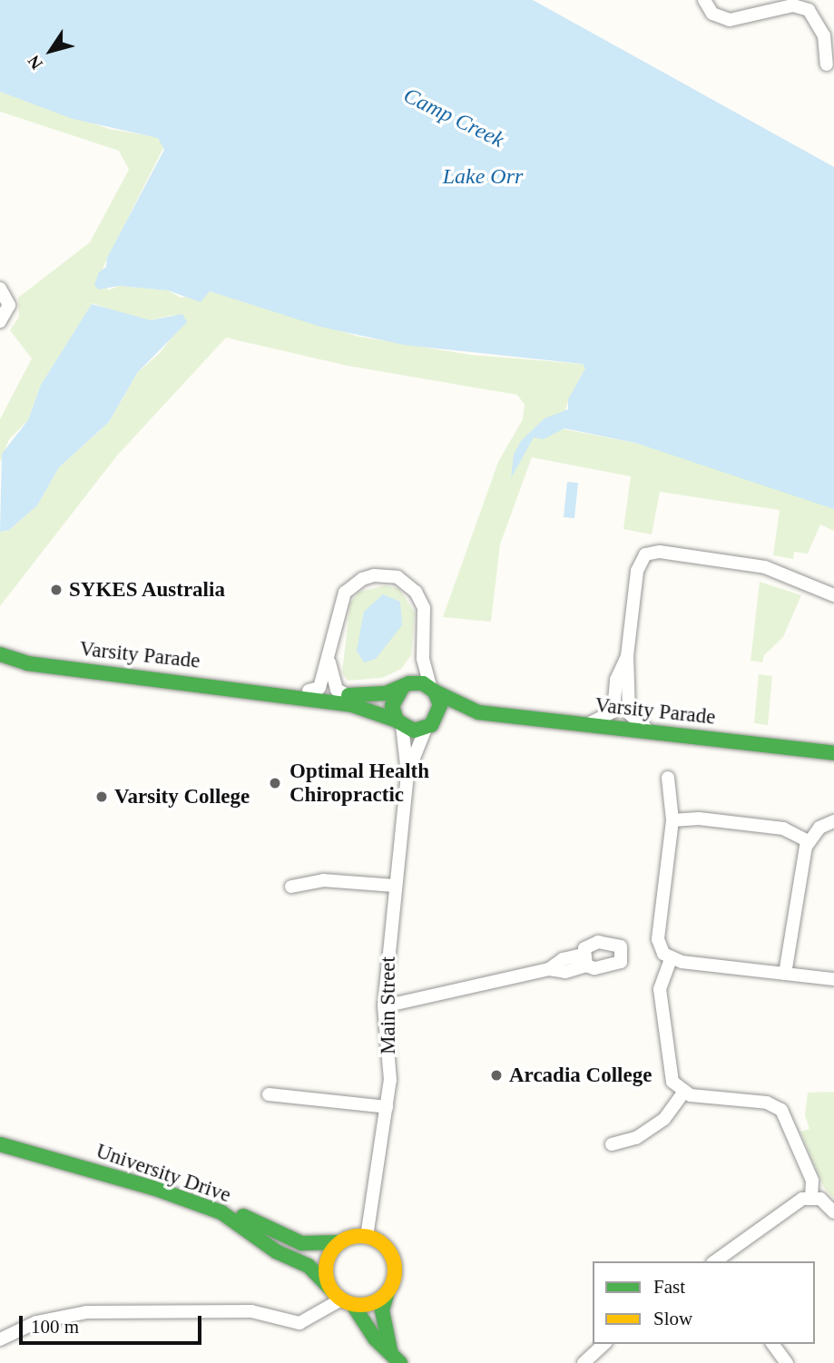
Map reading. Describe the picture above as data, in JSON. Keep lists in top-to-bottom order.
{
  "streets": {
    "street": ["Varsity Parade", "Main Street", "University Drive"]
  },
  "crossings": [
    ["Main Street", "University Drive"]
  ],
  "water": ["Camp Creek", "Lake Orr"],
  "places": [
    "SYKES Australia",
    "Optimal Health Chiropractic",
    "Varsity College",
    "Arcadia College"
  ],
  "legend": ["Fast", "Slow"],
  "scale_bar": "100 m",
  "north": "bottom left"
}
